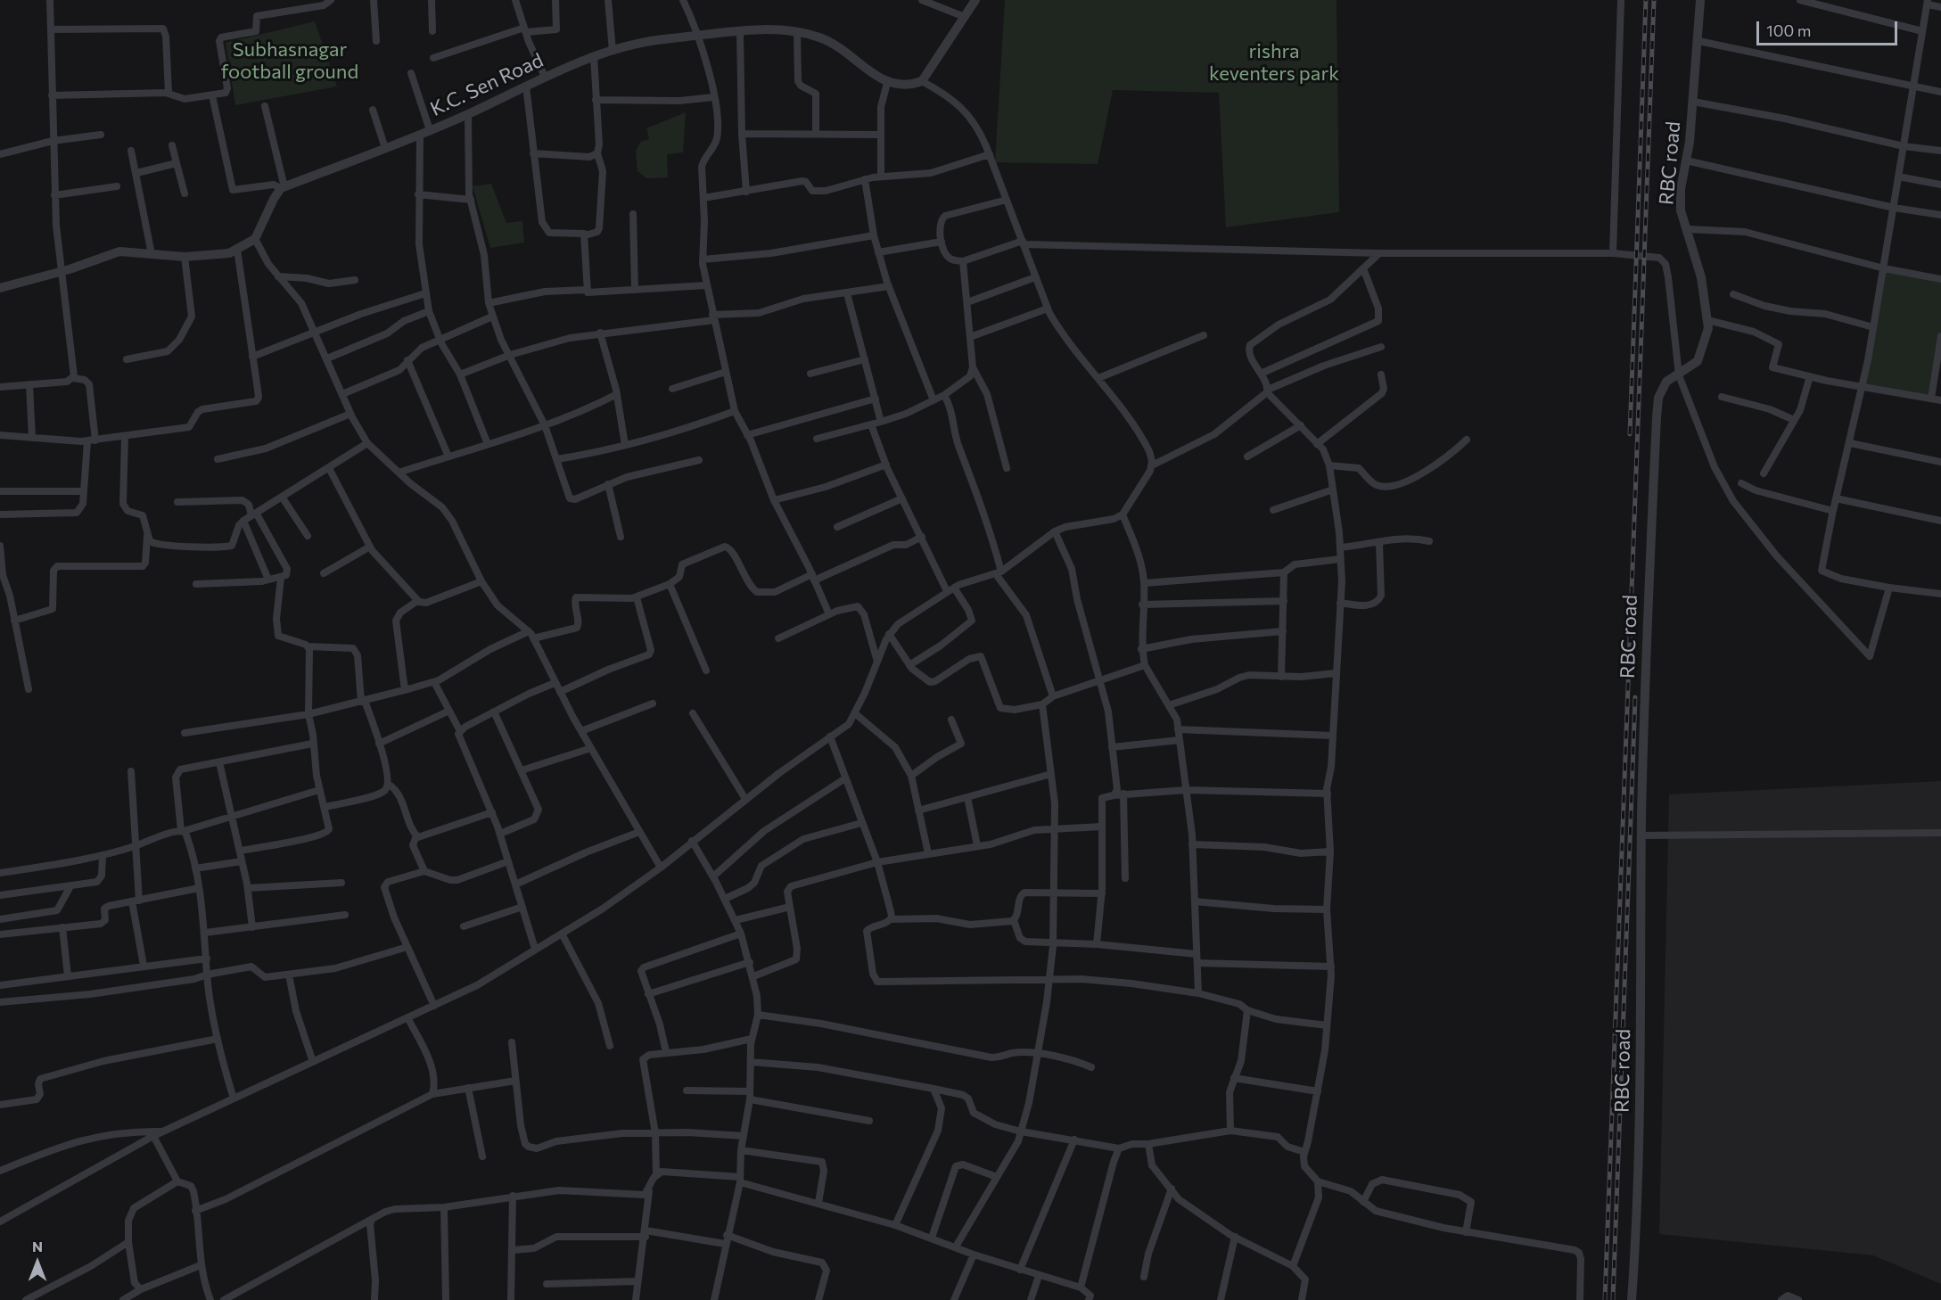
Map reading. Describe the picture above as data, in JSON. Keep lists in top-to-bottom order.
{
  "streets": {
    "street": ["K.C. Sen Road", "RBC road"]
  },
  "parks": ["Subhasnagar football ground", "rishra keventers park"],
  "scale_bar": "100 m",
  "north": "top"
}
